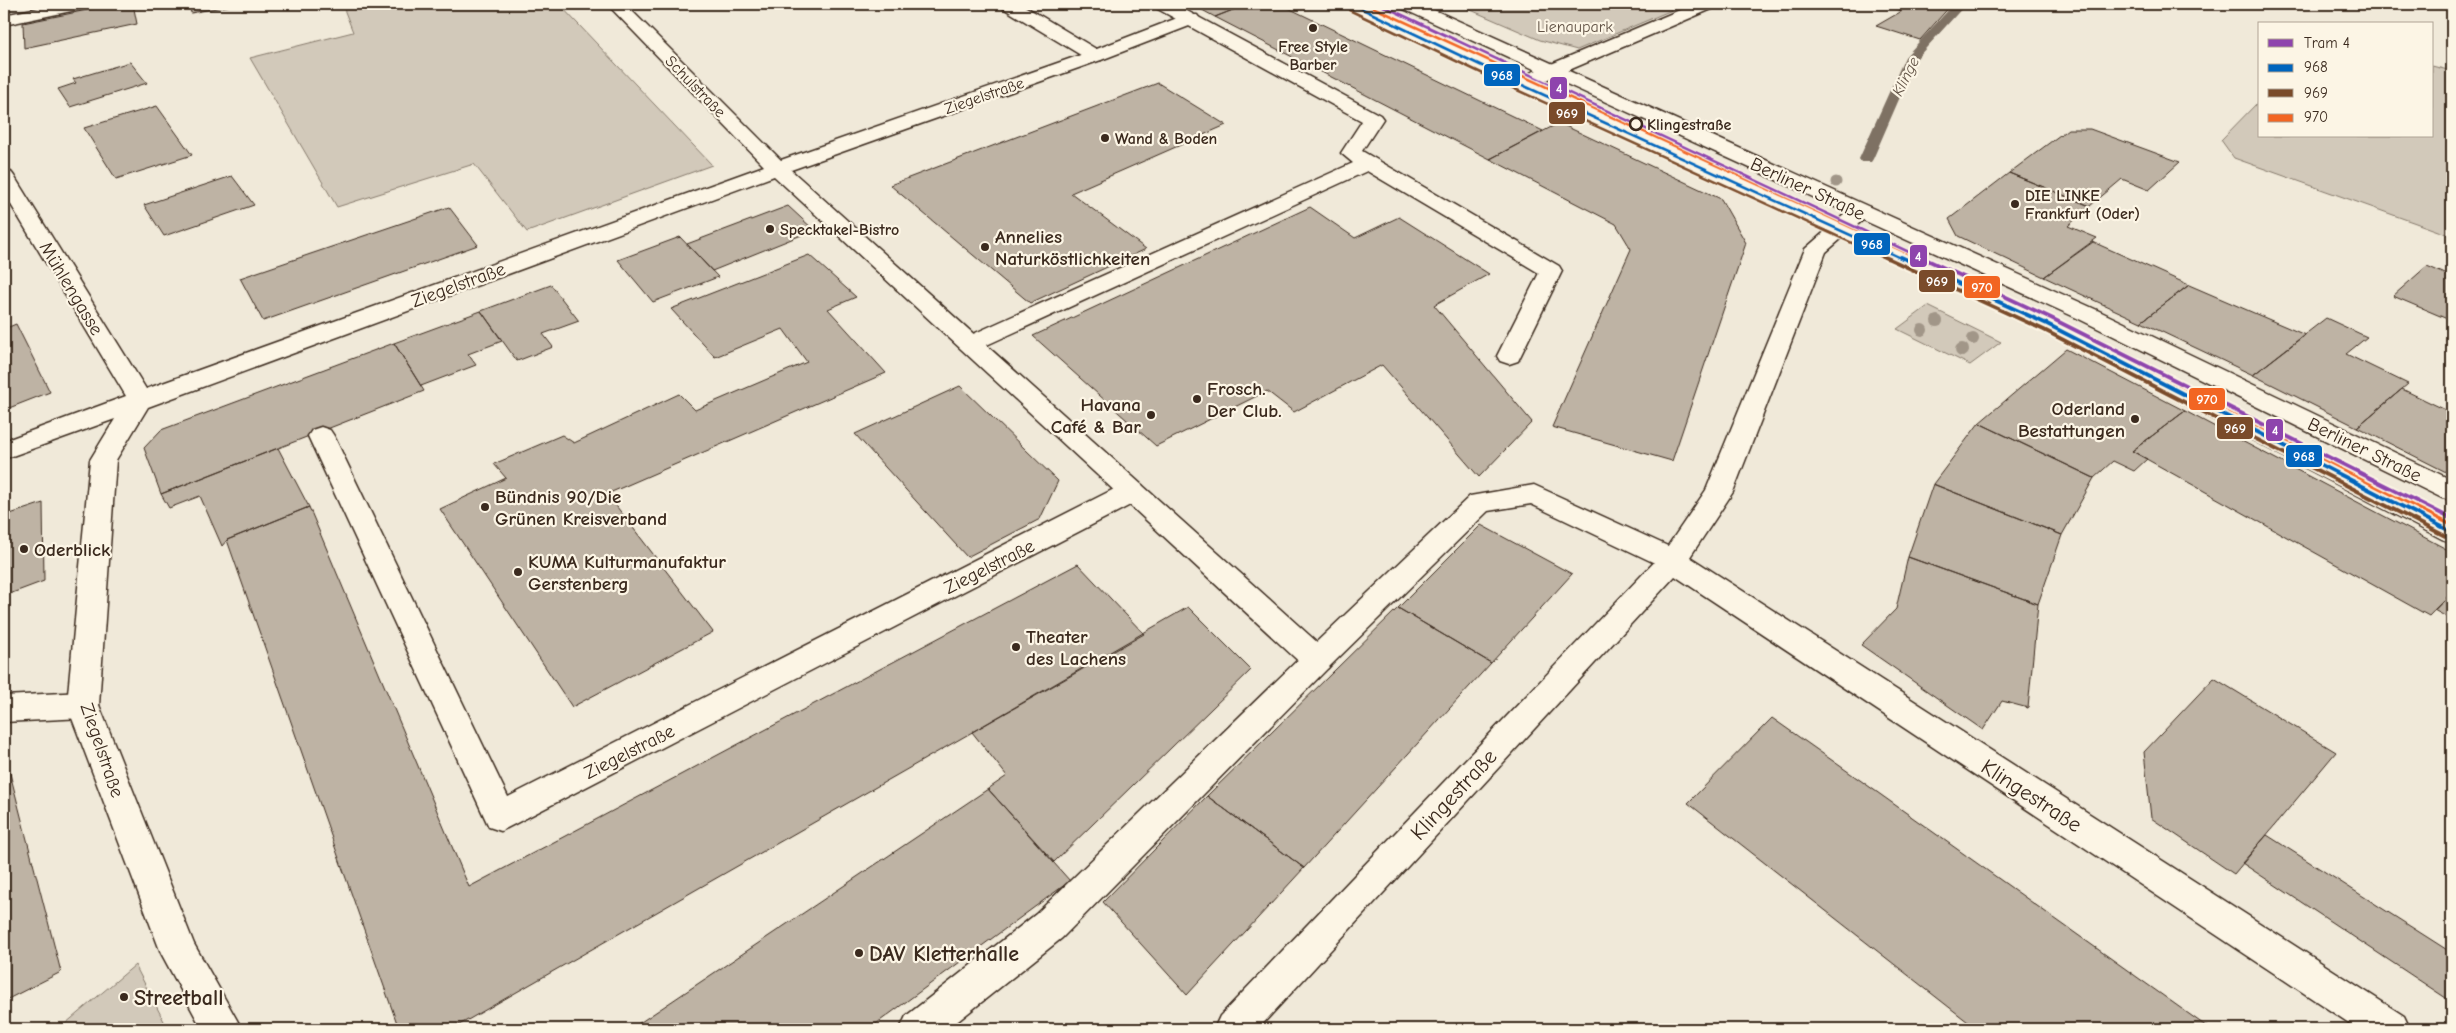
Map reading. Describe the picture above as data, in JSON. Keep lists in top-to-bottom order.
{
  "streets": {
    "street": [
      "Schulstraße",
      "Ziegelstraße",
      "Berliner Straße",
      "Mühlengasse",
      "Klingestraße"
    ]
  },
  "crossings": [
    ["Schulstraße", "Ziegelstraße"],
    ["Ziegelstraße", "Mühlengasse"],
    ["Berliner Straße", "Klingestraße"]
  ],
  "water": ["Klinge"],
  "parks": ["Lienaupark"],
  "places": [
    "Free Style Barber",
    "Klingestraße",
    "Wand & Boden",
    "DIE LINKE Frankfurt (Oder)",
    "Specktakel-Bistro",
    "Annelies Naturköstlichkeiten",
    "Frosch. Der Club.",
    "Havana Café & Bar",
    "Oderland Bestattungen",
    "Bündnis 90/Die Grünen Kreisverband",
    "Oderblick",
    "KUMA Kulturmanufaktur Gerstenberg",
    "Theater des Lachens",
    "DAV Kletterhalle",
    "Streetball"
  ],
  "lines": [
    "tram line 4",
    "transit line 968",
    "transit line 970",
    "transit line 969"
  ],
  "legend": [
    "Tram 4",
    "968",
    "969",
    "970"
  ]
}
